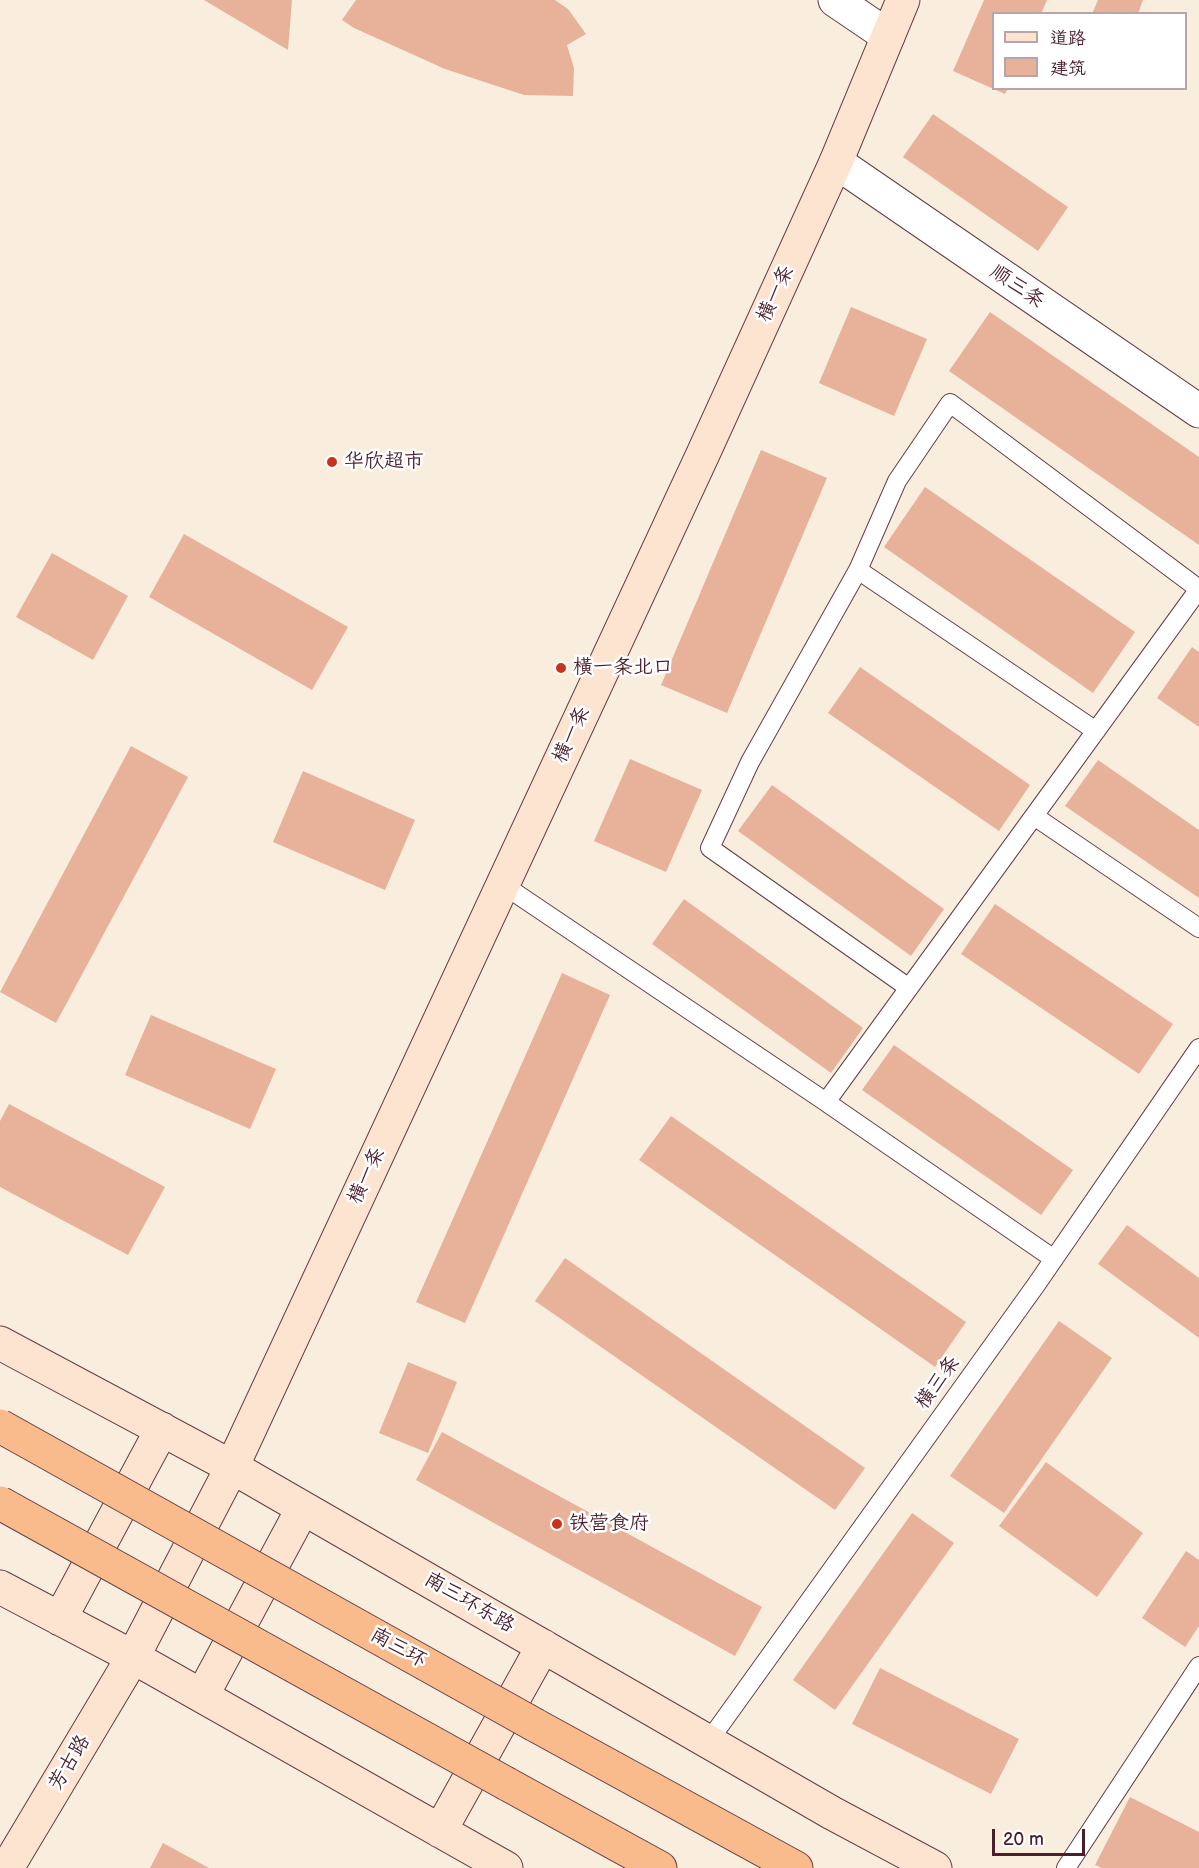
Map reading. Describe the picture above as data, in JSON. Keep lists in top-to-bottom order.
{
  "streets": {
    "highway": ["南三环"],
    "street": [
      "顺三条",
      "横一条",
      "南三环东路",
      "芳古路"
    ],
    "lane": ["横三条"]
  },
  "crossings": [
    ["顺三条", "横一条"],
    ["横一条", "南三环东路"],
    ["横一条", "芳古路"],
    ["横三条", "南三环东路"]
  ],
  "places": ["华欣超市", "横一条北口", "铁营食府"],
  "legend": ["道路", "建筑"],
  "scale_bar": "20 m"
}
